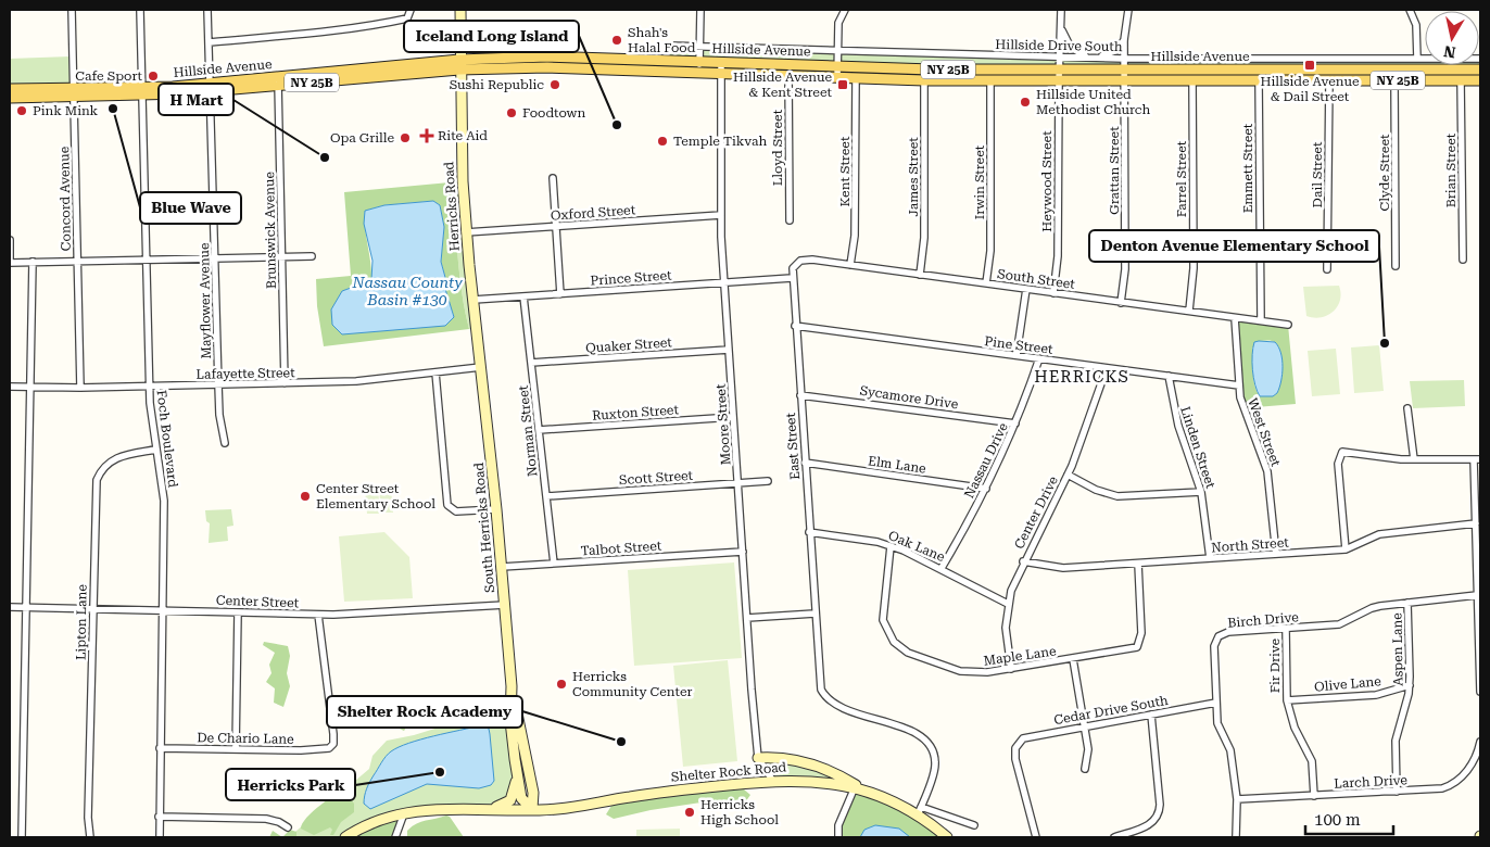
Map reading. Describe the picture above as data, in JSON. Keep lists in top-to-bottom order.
{
  "streets": {
    "main road": [
      "Hillside Avenue",
      "NY 25B",
      "Herricks Road",
      "South Herricks Road",
      "Shelter Rock Road"
    ],
    "street": [
      "Hillside Drive South",
      "Lloyd Street",
      "Emmett Street",
      "Grattan Street",
      "Brian Street",
      "Kent Street",
      "Clyde Street",
      "Dail Street",
      "James Street",
      "Farrel Street",
      "Heywood Street",
      "Irwin Street",
      "Concord Avenue",
      "Oxford Street",
      "Brunswick Avenue",
      "Prince Street",
      "South Street",
      "Mayflower Avenue",
      "Quaker Street",
      "Pine Street",
      "Lafayette Street",
      "Sycamore Drive",
      "Ruxton Street",
      "Moore Street",
      "Norman Street",
      "West Street",
      "Foch Boulevard",
      "East Street",
      "Linden Street",
      "Nassau Drive",
      "Elm Lane",
      "Scott Street",
      "Center Drive",
      "North Street",
      "Oak Lane",
      "Talbot Street",
      "Center Street",
      "Birch Drive",
      "Lipton Lane",
      "Aspen Lane",
      "Maple Lane",
      "Fir Drive",
      "Olive Lane",
      "Cedar Drive South",
      "De Chario Lane",
      "Larch Drive"
    ]
  },
  "crossings": [
    ["Hillside Drive South", "Grattan Street"],
    ["Hillside Drive South", "Heywood Street"],
    ["Hillside Avenue", "Lloyd Street"],
    ["Hillside Avenue", "Emmett Street"],
    ["Hillside Avenue", "Grattan Street"],
    ["Hillside Avenue", "Brian Street"],
    ["Hillside Avenue", "Kent Street"],
    ["Hillside Avenue", "Clyde Street"],
    ["Hillside Avenue", "Dail Street"],
    ["Hillside Avenue", "James Street"],
    ["Hillside Avenue", "Farrel Street"],
    ["Hillside Avenue", "Heywood Street"],
    ["Hillside Avenue", "Irwin Street"],
    ["Hillside Avenue", "Concord Avenue"],
    ["Hillside Avenue", "Herricks Road"],
    ["Hillside Avenue", "Brunswick Avenue"],
    ["Hillside Avenue", "Mayflower Avenue"],
    ["Hillside Avenue", "Moore Street"],
    ["Hillside Avenue", "Foch Boulevard"],
    ["Emmett Street", "South Street"],
    ["Grattan Street", "South Street"],
    ["Kent Street", "South Street"],
    ["James Street", "South Street"],
    ["Farrel Street", "South Street"],
    ["Heywood Street", "South Street"],
    ["Irwin Street", "South Street"],
    ["Concord Avenue", "Lafayette Street"],
    ["Herricks Road", "Oxford Street"],
    ["Herricks Road", "Prince Street"],
    ["Herricks Road", "Lafayette Street"],
    ["Herricks Road", "South Herricks Road"],
    ["Oxford Street", "Moore Street"],
    ["Brunswick Avenue", "Lafayette Street"],
    ["Prince Street", "South Street"],
    ["Prince Street", "Moore Street"],
    ["Prince Street", "Norman Street"],
    ["Prince Street", "East Street"],
    ["South Street", "West Street"],
    ["South Street", "East Street"],
    ["Mayflower Avenue", "Lafayette Street"],
    ["Quaker Street", "Moore Street"],
    ["Quaker Street", "Norman Street"],
    ["Pine Street", "West Street"],
    ["Pine Street", "East Street"],
    ["Pine Street", "Linden Street"],
    ["Pine Street", "Nassau Drive"],
    ["Pine Street", "Center Drive"],
    ["Lafayette Street", "Foch Boulevard"],
    ["Lafayette Street", "South Herricks Road"],
    ["Sycamore Drive", "East Street"],
    ["Sycamore Drive", "Nassau Drive"],
    ["Ruxton Street", "Moore Street"],
    ["Ruxton Street", "Norman Street"],
    ["Moore Street", "Scott Street"],
    ["Moore Street", "Talbot Street"],
    ["Moore Street", "Shelter Rock Road"],
    ["Norman Street", "Scott Street"],
    ["Norman Street", "Talbot Street"],
    ["West Street", "North Street"],
    ["Foch Boulevard", "Center Street"],
    ["Foch Boulevard", "Lipton Lane"],
    ["Foch Boulevard", "De Chario Lane"],
    ["East Street", "Elm Lane"],
    ["East Street", "Oak Lane"],
    ["East Street", "Shelter Rock Road"],
    ["Linden Street", "North Street"],
    ["Nassau Drive", "Elm Lane"],
    ["Nassau Drive", "Oak Lane"],
    ["Center Drive", "North Street"],
    ["Center Drive", "Oak Lane"],
    ["Center Drive", "Maple Lane"],
    ["South Herricks Road", "Talbot Street"],
    ["South Herricks Road", "Center Street"],
    ["South Herricks Road", "Shelter Rock Road"],
    ["North Street", "Maple Lane"],
    ["Oak Lane", "Maple Lane"],
    ["Center Street", "Lipton Lane"],
    ["Center Street", "De Chario Lane"],
    ["Birch Drive", "Aspen Lane"],
    ["Birch Drive", "Fir Drive"],
    ["Birch Drive", "Cedar Drive South"],
    ["Birch Drive", "Larch Drive"],
    ["Aspen Lane", "Olive Lane"],
    ["Aspen Lane", "Larch Drive"],
    ["Fir Drive", "Olive Lane"],
    ["Fir Drive", "Larch Drive"]
  ],
  "districts": ["HERRICKS"],
  "water": ["Nassau County Basin #130"],
  "places": {
    "other": [
      "Shah's Halal Food",
      "Cafe Sport",
      "Sushi Republic",
      "Hillside United Methodist Church",
      "Blue Wave",
      "Pink Mink",
      "Foodtown",
      "Iceland Long Island",
      "Opa Grille",
      "Temple Tikvah",
      "H Mart",
      "Denton Avenue Elementary School",
      "Center Street Elementary School",
      "Herricks Community Center",
      "Shelter Rock Academy",
      "Herricks Park",
      "Herricks High School"
    ],
    "transit": ["Hillside Avenue & Dail Street", "Hillside Avenue & Kent Street"],
    "health": ["Rite Aid"]
  },
  "scale_bar": "100 m",
  "north": "bottom"
}
